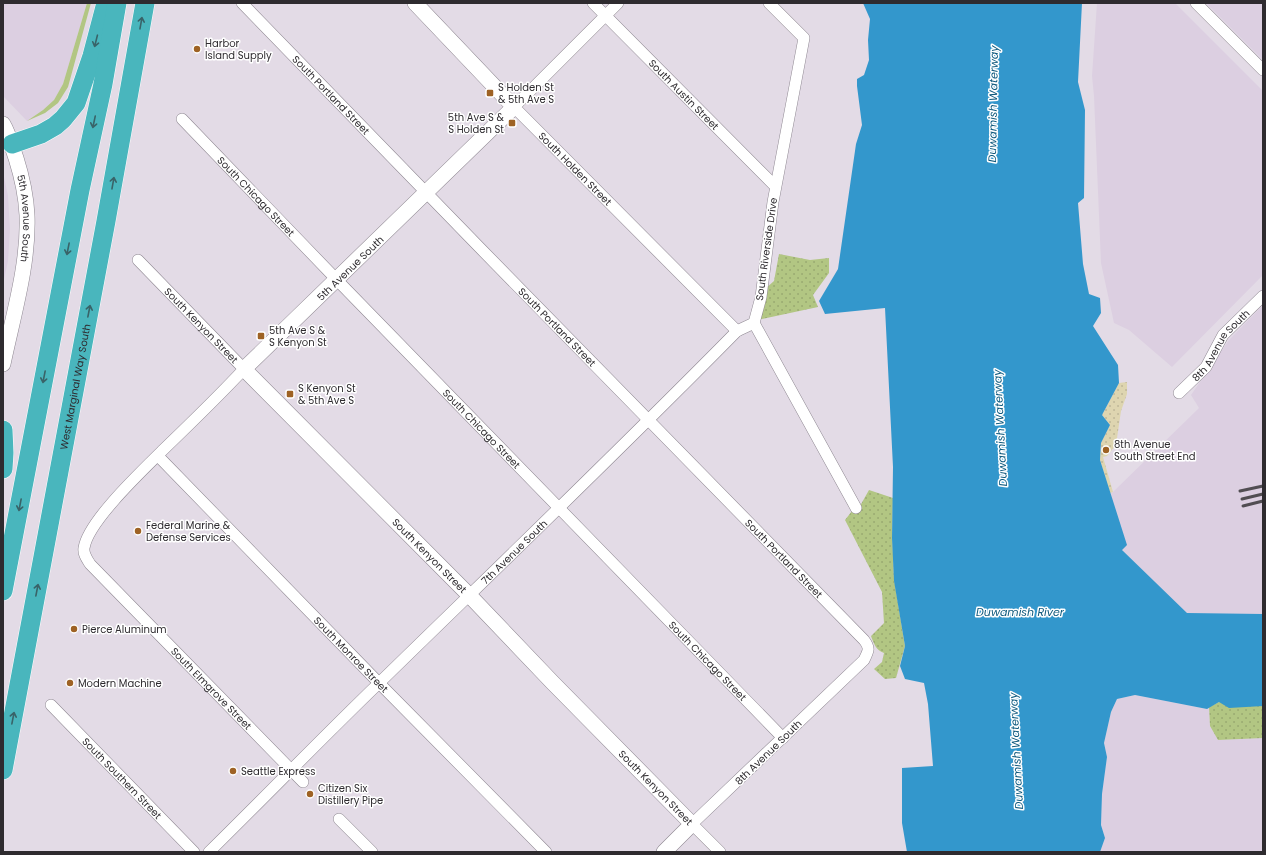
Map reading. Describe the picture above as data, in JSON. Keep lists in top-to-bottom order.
{
  "streets": {
    "highway": ["West Marginal Way South"],
    "street": [
      "South Portland Street",
      "South Austin Street",
      "South Holden Street",
      "South Chicago Street",
      "5th Avenue South",
      "South Riverside Drive",
      "South Kenyon Street",
      "8th Avenue South",
      "7th Avenue South",
      "South Monroe Street",
      "South Elmgrove Street",
      "South Southern Street"
    ]
  },
  "crossings": [
    ["South Portland Street", "5th Avenue South"],
    ["South Portland Street", "8th Avenue South"],
    ["South Portland Street", "7th Avenue South"],
    ["South Austin Street", "5th Avenue South"],
    ["South Austin Street", "South Riverside Drive"],
    ["South Holden Street", "5th Avenue South"],
    ["South Holden Street", "7th Avenue South"],
    ["South Chicago Street", "5th Avenue South"],
    ["South Chicago Street", "8th Avenue South"],
    ["South Chicago Street", "7th Avenue South"],
    ["5th Avenue South", "South Kenyon Street"],
    ["5th Avenue South", "South Monroe Street"],
    ["5th Avenue South", "South Elmgrove Street"],
    ["South Riverside Drive", "7th Avenue South"],
    ["South Kenyon Street", "8th Avenue South"],
    ["South Kenyon Street", "7th Avenue South"],
    ["7th Avenue South", "South Monroe Street"],
    ["7th Avenue South", "South Elmgrove Street"]
  ],
  "water": ["Duwamish Waterway", "Duwamish River"],
  "places": {
    "other": [
      "Harbor Island Supply",
      "8th Avenue South Street End",
      "Federal Marine & Defense Services",
      "Pierce Aluminum",
      "Modern Machine",
      "Seattle Express",
      "Citizen Six Distillery Pipe"
    ],
    "transit": [
      "S Holden St & 5th Ave S",
      "5th Ave S & S Holden St",
      "5th Ave S & S Kenyon St",
      "S Kenyon St & 5th Ave S"
    ]
  }
}
